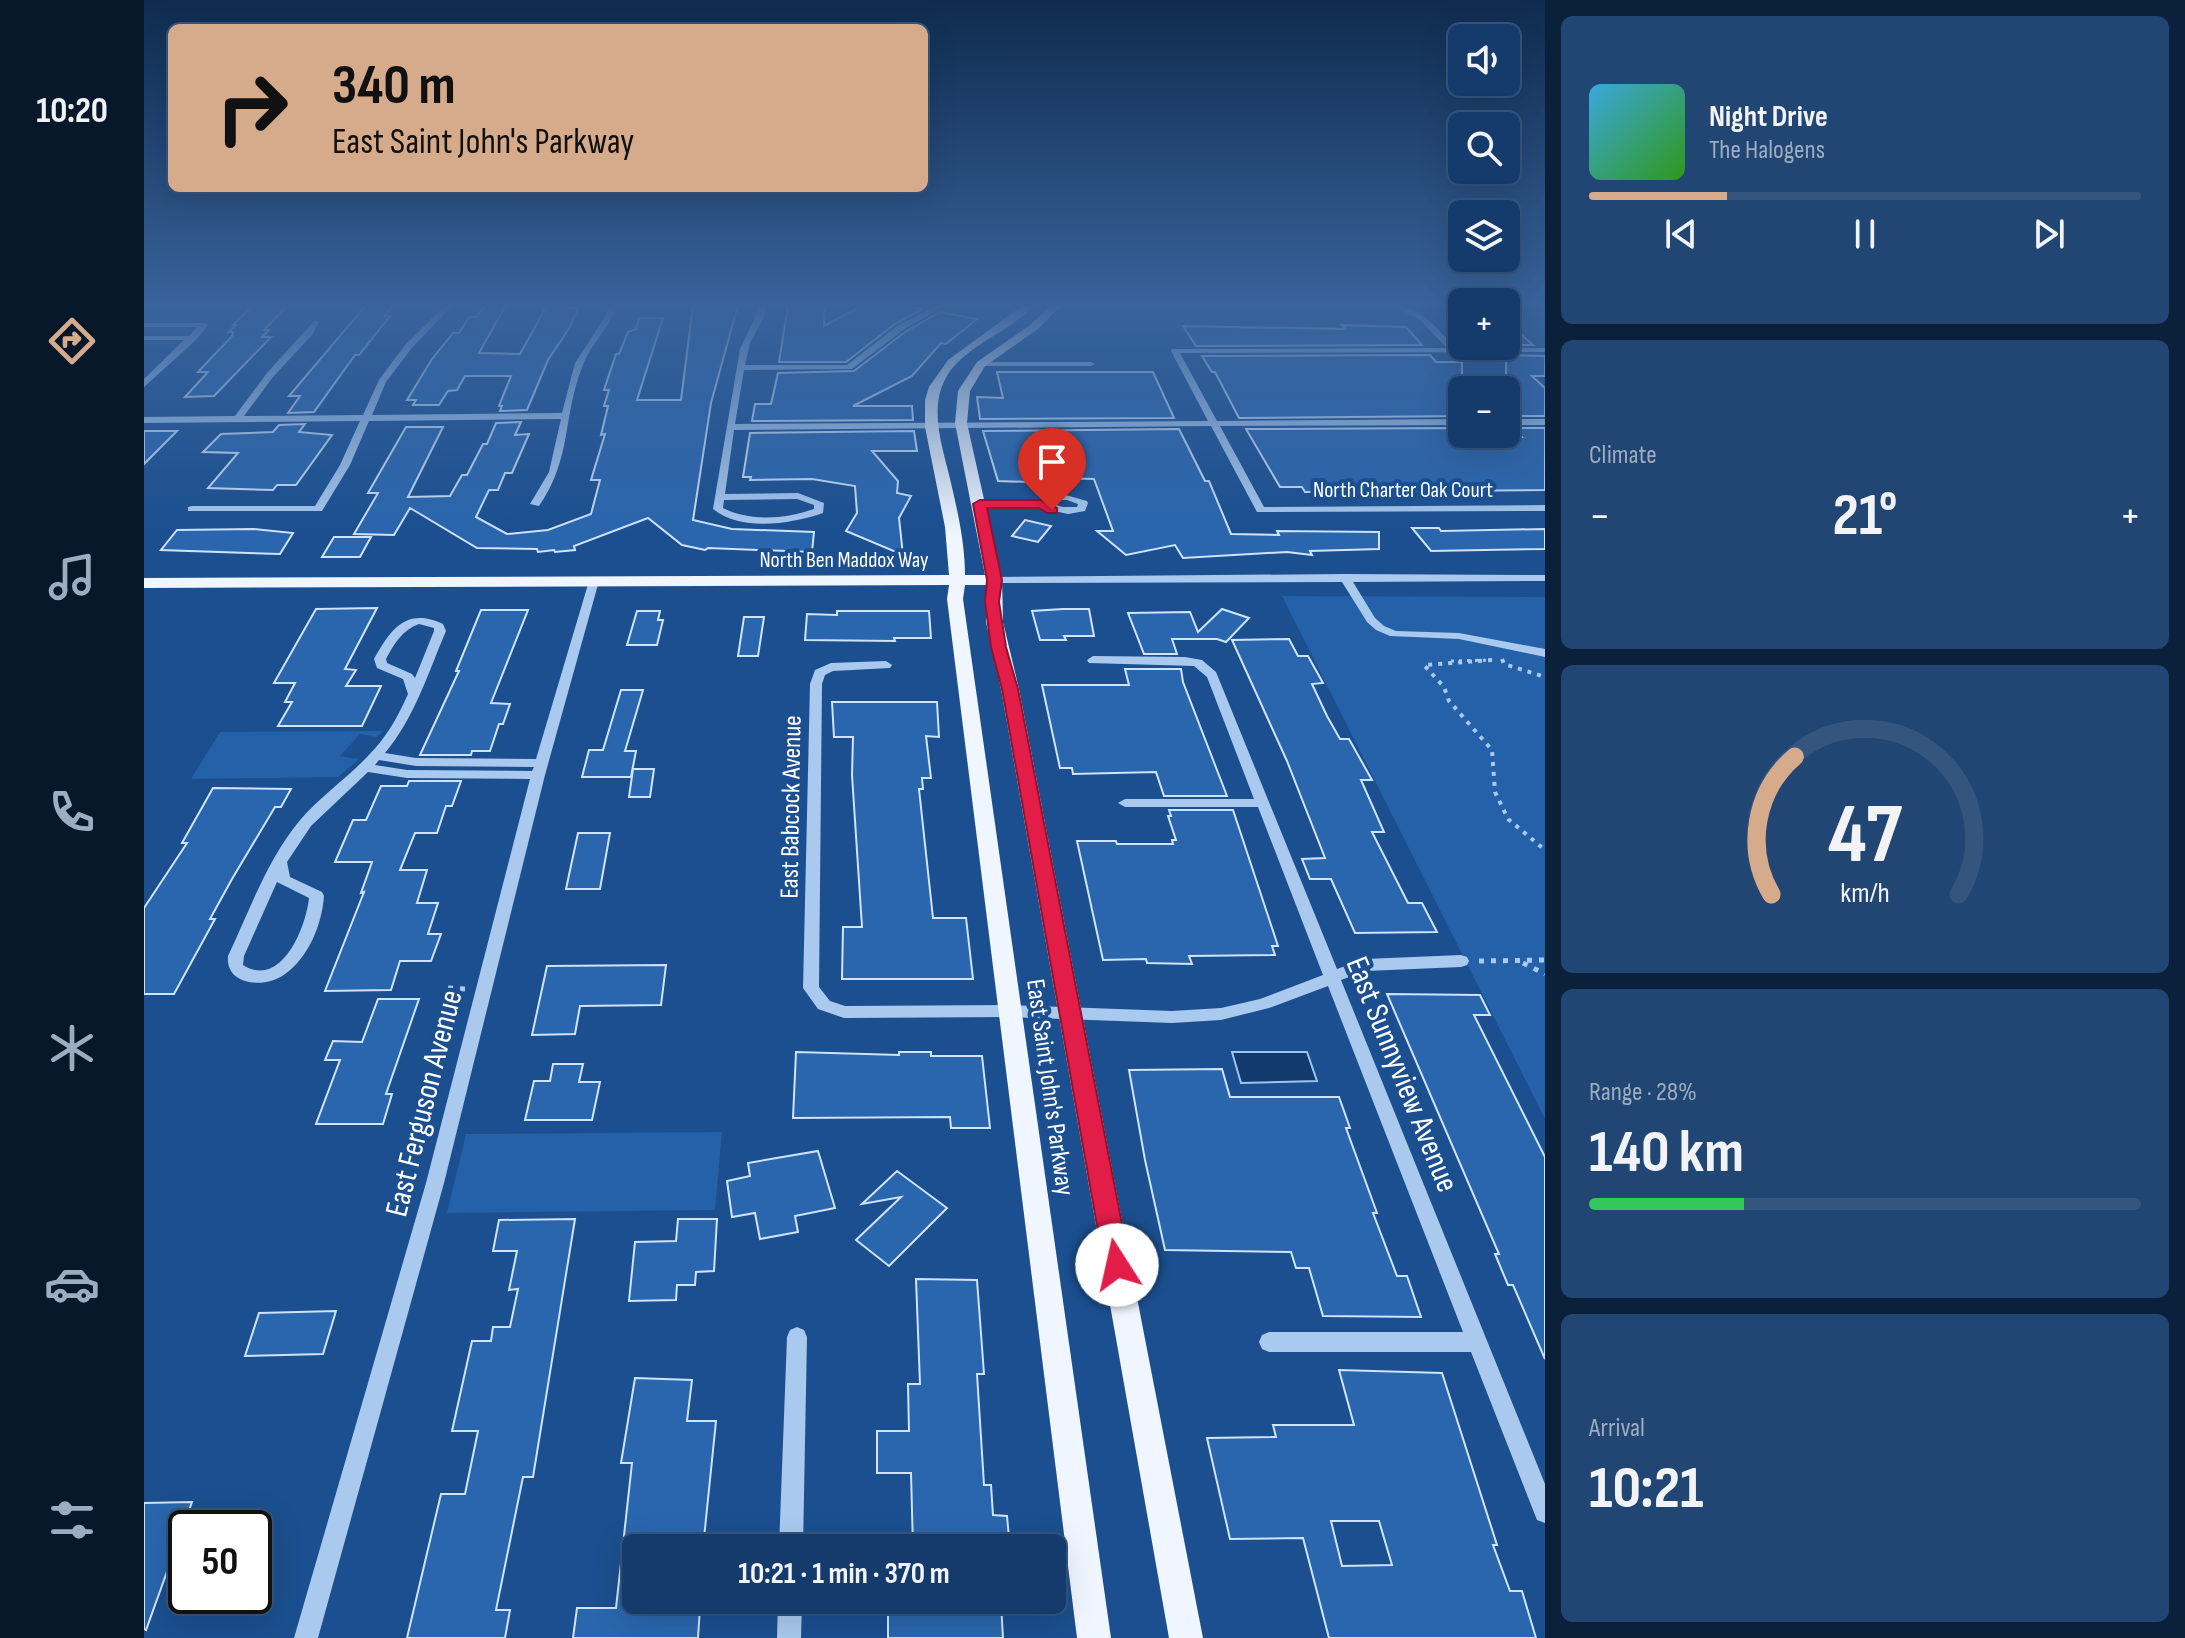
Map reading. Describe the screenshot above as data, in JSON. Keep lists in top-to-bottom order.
{
  "streets": {
    "main road": ["North Ben Maddox Way", "East Saint John's Parkway"],
    "street": [
      "North Charter Oak Court",
      "East Babcock Avenue",
      "East Sunnyview Avenue",
      "East Ferguson Avenue"
    ]
  },
  "crossings": [
    ["North Ben Maddox Way", "East Saint John's Parkway"],
    ["North Ben Maddox Way", "East Ferguson Avenue"],
    ["East Babcock Avenue", "East Saint John's Parkway"]
  ],
  "page": {
    "tabs": "10:20",
    "map_buttons": ["+", "−"],
    "turn": ["340 m", "East Saint John's Parkway"],
    "song": ["Night Drive", "The Halogens"],
    "tile": [
      "Climate",
      ["Range · 28%", "140 km"],
      ["Arrival", "10:21"]
    ],
    "heat": ["−", "21°", "+"],
    "limit": "50",
    "trip": "10:21 · 1 min · 370 m",
    "gauge": ["47", "km/h"]
  }
}
